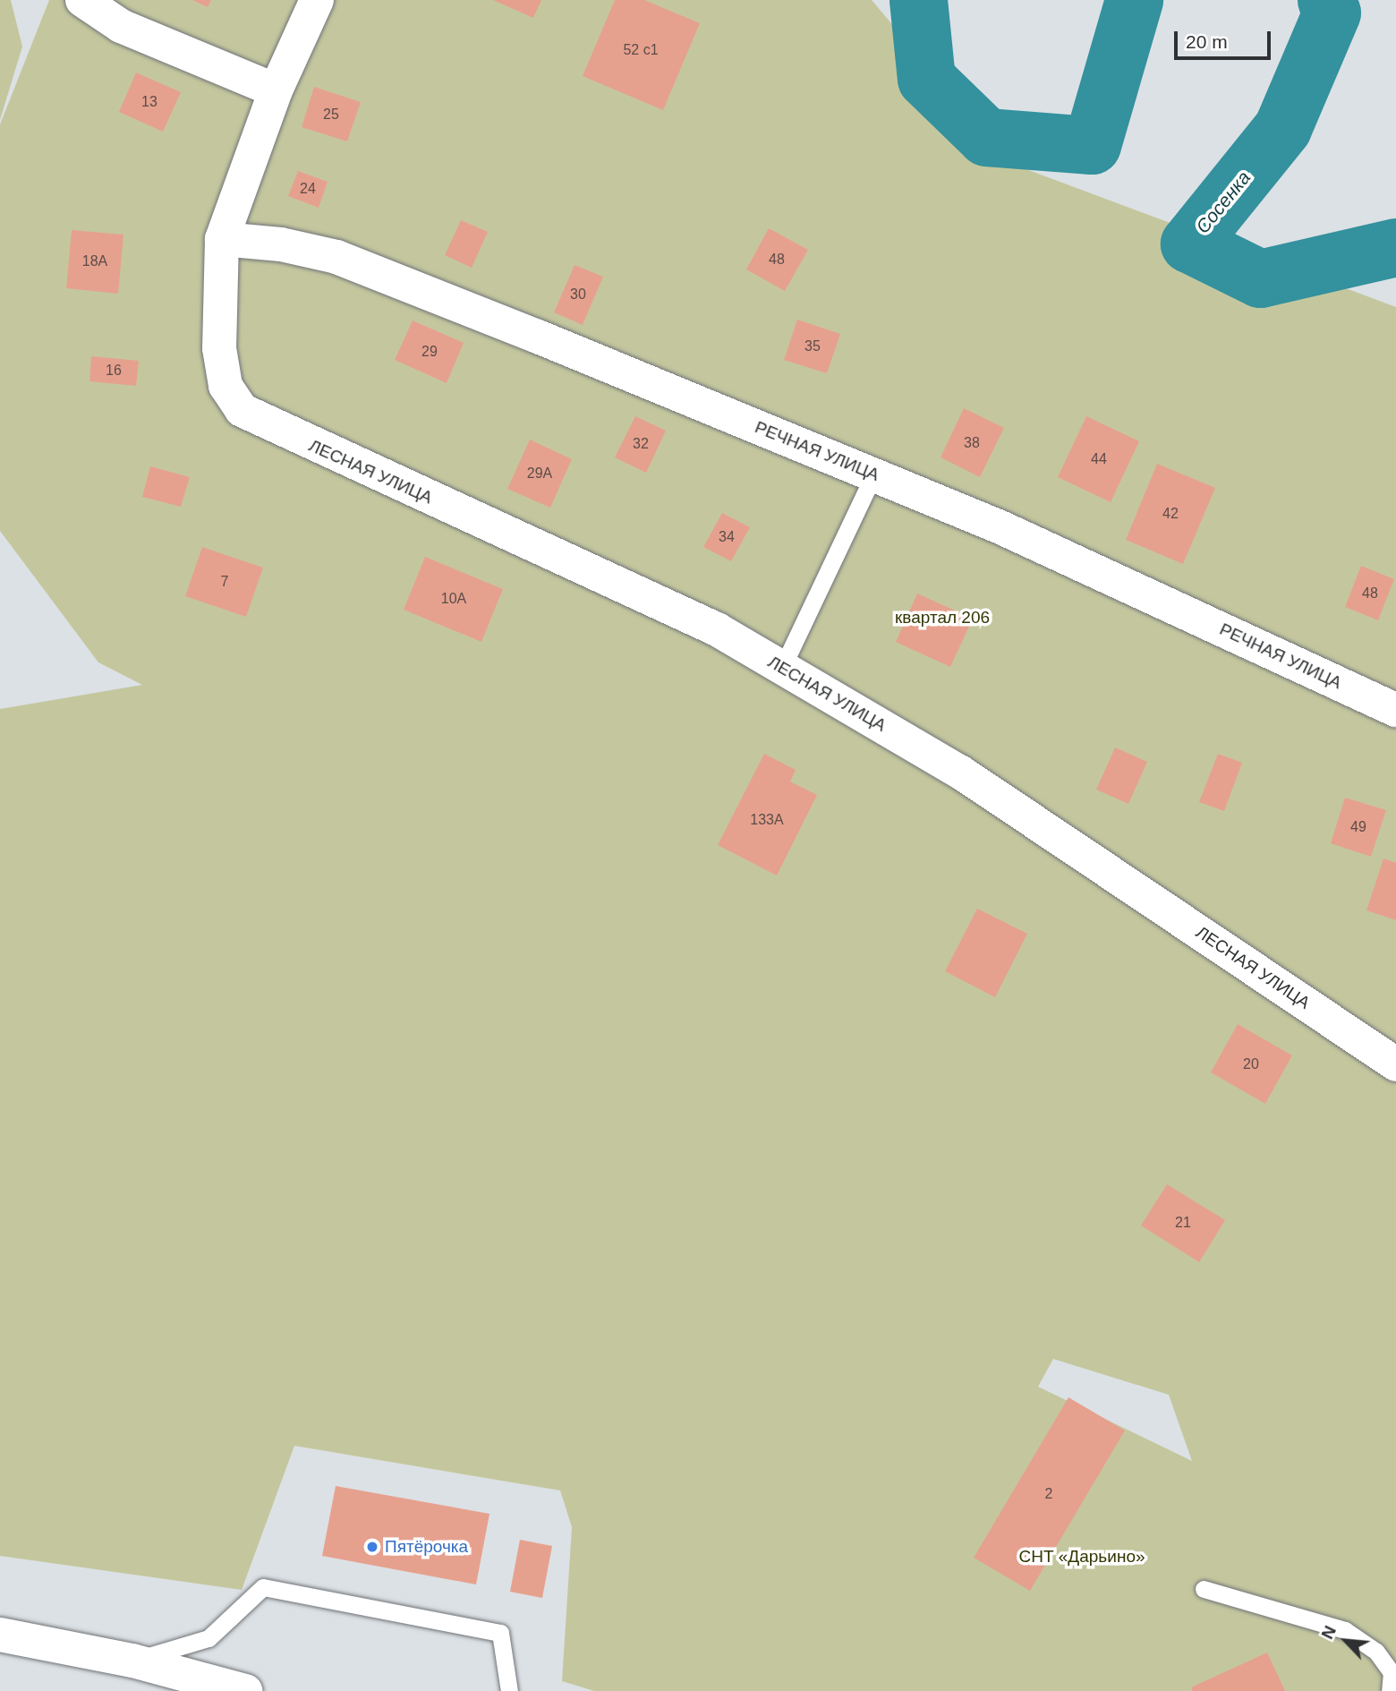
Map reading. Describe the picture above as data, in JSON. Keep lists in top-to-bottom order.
{
  "streets": {
    "street": ["РЕЧНАЯ УЛИЦА", "ЛЕСНАЯ УЛИЦА"]
  },
  "crossings": [
    ["РЕЧНАЯ УЛИЦА", "ЛЕСНАЯ УЛИЦА"]
  ],
  "water": ["Сосенка"],
  "parks": ["квартал 206", "СНТ «Дарьино»"],
  "places": ["Пятёрочка"],
  "house_numbers": [
    "52 с1",
    "13",
    "25",
    "24",
    "48",
    "18А",
    "30",
    "35",
    "29",
    "16",
    "38",
    "32",
    "44",
    "29А",
    "42",
    "34",
    "7",
    "48",
    "10А",
    "133А",
    "49",
    "20",
    "21",
    "2"
  ],
  "scale_bar": "20 m",
  "north": "top left"
}
